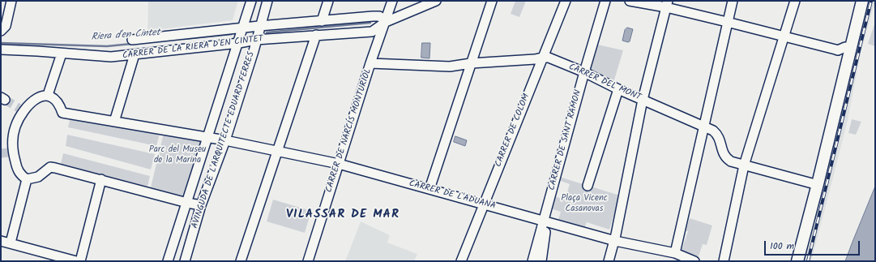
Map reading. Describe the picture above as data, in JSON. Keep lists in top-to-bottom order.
{
  "streets": {
    "street": [
      "CARRER DE LA RIERA D'EN CINTET",
      "CARRER DEL MONT",
      "CARRER DE NARCÍS MONTURIOL",
      "CARRER DE COLOM",
      "AVINGUDA DE L'ARQUITECTE EDUARD FERRES",
      "CARRER DE SANT RAMON",
      "CARRER DE L'ADUANA"
    ]
  },
  "crossings": [
    ["CARRER DE LA RIERA D'EN CINTET", "CARRER DE NARCÍS MONTURIOL"],
    ["CARRER DE LA RIERA D'EN CINTET", "AVINGUDA DE L'ARQUITECTE EDUARD FERRES"],
    ["CARRER DEL MONT", "CARRER DE NARCÍS MONTURIOL"],
    ["CARRER DEL MONT", "CARRER DE COLOM"],
    ["CARRER DEL MONT", "CARRER DE SANT RAMON"],
    ["CARRER DE NARCÍS MONTURIOL", "CARRER DE L'ADUANA"],
    ["CARRER DE COLOM", "CARRER DE L'ADUANA"],
    ["AVINGUDA DE L'ARQUITECTE EDUARD FERRES", "CARRER DE L'ADUANA"],
    ["CARRER DE SANT RAMON", "CARRER DE L'ADUANA"]
  ],
  "districts": ["VILASSAR DE MAR"],
  "water": ["Riera d'en Cintet"],
  "parks": ["Parc del Museu de la Marina", "Plaça Vicenc Casanovas"],
  "scale_bar": "100 m"
}
